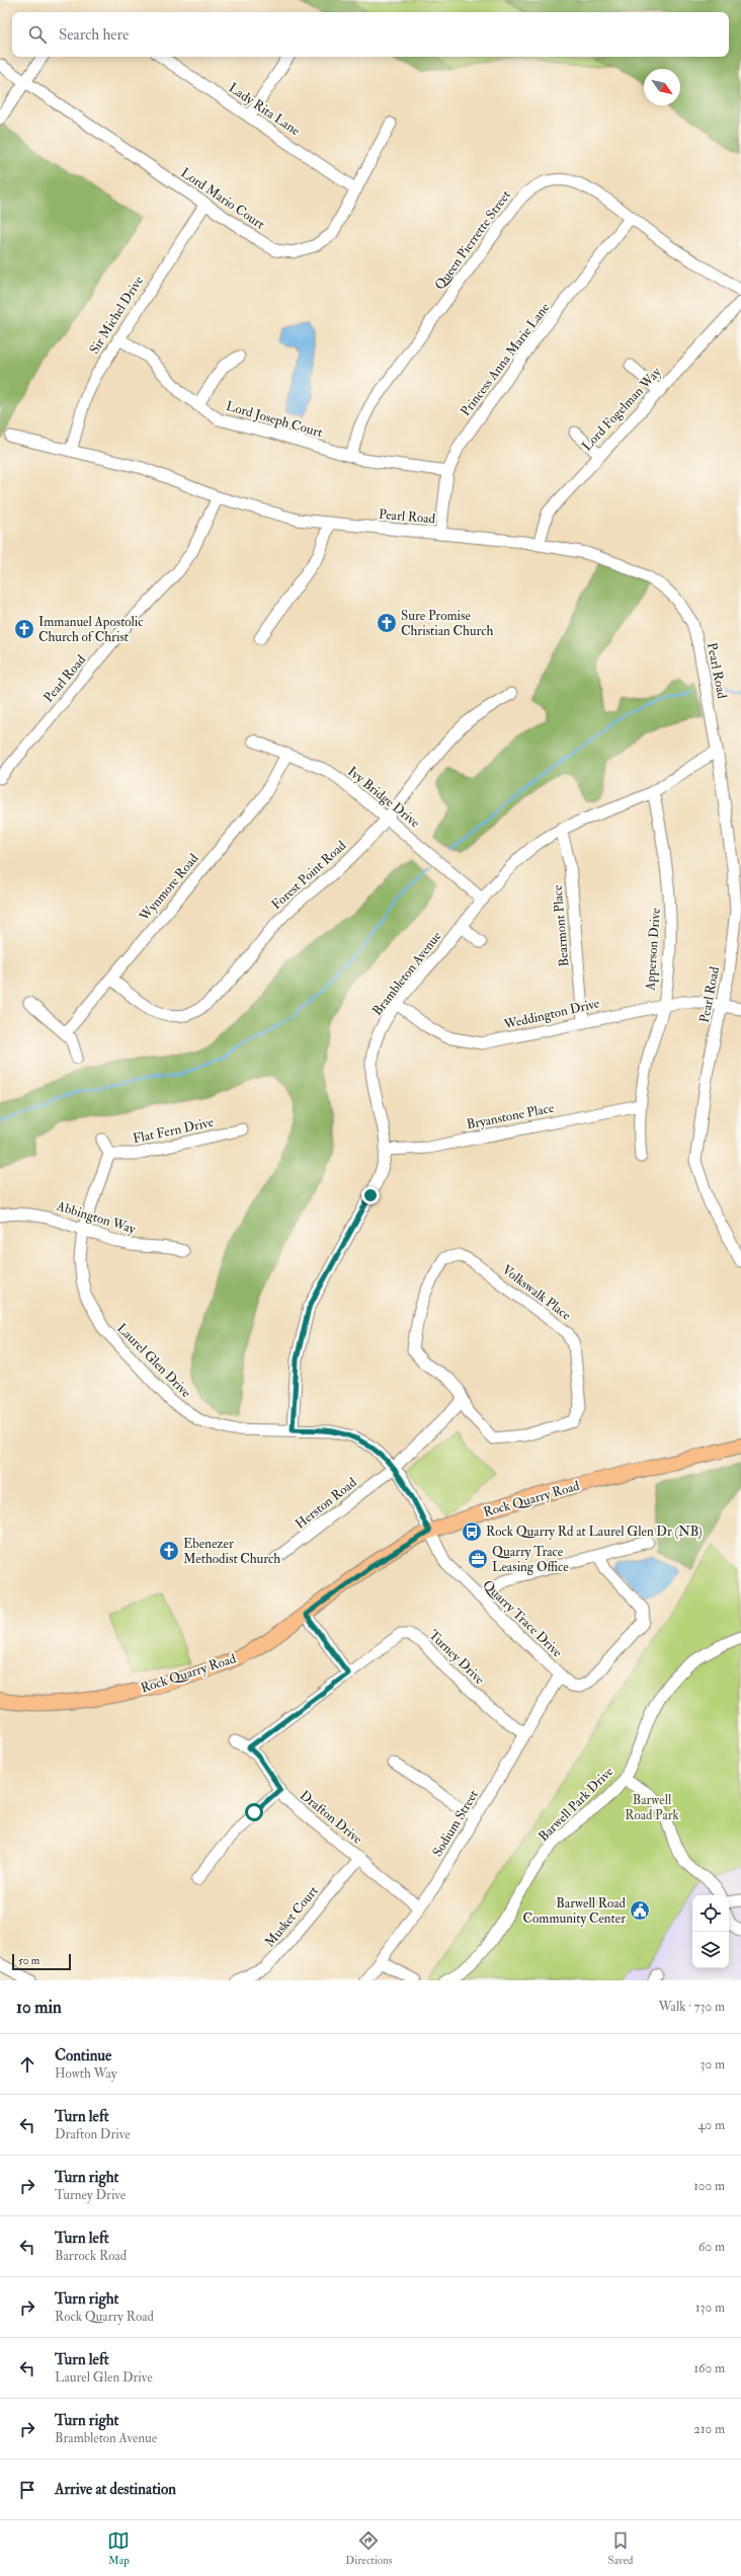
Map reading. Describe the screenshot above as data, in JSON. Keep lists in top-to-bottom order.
{
  "streets": {
    "main road": ["Rock Quarry Road"],
    "street": [
      "Lady Rita Lane",
      "Lord Mario Court",
      "Queen Pierrette Street",
      "Sir Michel Drive",
      "Princess Anna Marie Lane",
      "Lord Fogelman Way",
      "Lord Joseph Court",
      "Pearl Road",
      "Ivy Bridge Drive",
      "Forest Point Road",
      "Wynmore Road",
      "Bearmont Place",
      "Apperson Drive",
      "Brambleton Avenue",
      "Weddington Drive",
      "Bryanstone Place",
      "Flat Fern Drive",
      "Abbington Way",
      "Volkswalk Place",
      "Laurel Glen Drive",
      "Herston Road",
      "Quarry Trace Drive",
      "Turney Drive",
      "Barwell Park Drive",
      "Drafton Drive",
      "Sodium Street",
      "Musket Court"
    ]
  },
  "crossings": [
    ["Lady Rita Lane", "Lord Mario Court"],
    ["Lord Mario Court", "Sir Michel Drive"],
    ["Queen Pierrette Street", "Princess Anna Marie Lane"],
    ["Queen Pierrette Street", "Lord Joseph Court"],
    ["Sir Michel Drive", "Lord Joseph Court"],
    ["Sir Michel Drive", "Pearl Road"],
    ["Princess Anna Marie Lane", "Lord Joseph Court"],
    ["Princess Anna Marie Lane", "Pearl Road"],
    ["Lord Fogelman Way", "Pearl Road"],
    ["Pearl Road", "Brambleton Avenue"],
    ["Pearl Road", "Weddington Drive"],
    ["Ivy Bridge Drive", "Forest Point Road"],
    ["Ivy Bridge Drive", "Wynmore Road"],
    ["Ivy Bridge Drive", "Brambleton Avenue"],
    ["Forest Point Road", "Wynmore Road"],
    ["Bearmont Place", "Brambleton Avenue"],
    ["Bearmont Place", "Weddington Drive"],
    ["Apperson Drive", "Brambleton Avenue"],
    ["Apperson Drive", "Weddington Drive"],
    ["Apperson Drive", "Bryanstone Place"],
    ["Brambleton Avenue", "Weddington Drive"],
    ["Brambleton Avenue", "Bryanstone Place"],
    ["Brambleton Avenue", "Laurel Glen Drive"],
    ["Flat Fern Drive", "Laurel Glen Drive"],
    ["Abbington Way", "Laurel Glen Drive"],
    ["Volkswalk Place", "Herston Road"],
    ["Laurel Glen Drive", "Rock Quarry Road"],
    ["Laurel Glen Drive", "Herston Road"],
    ["Laurel Glen Drive", "Quarry Trace Drive"],
    ["Rock Quarry Road", "Quarry Trace Drive"],
    ["Quarry Trace Drive", "Sodium Street"],
    ["Turney Drive", "Drafton Drive"],
    ["Turney Drive", "Sodium Street"],
    ["Drafton Drive", "Sodium Street"],
    ["Drafton Drive", "Musket Court"]
  ],
  "parks": ["Barwell Road Park"],
  "places": {
    "church": ["Sure Promise Christian Church", "Immanuel Apostolic Church of Christ", "Ebenezer Methodist Church"],
    "bus stop": ["Rock Quarry Rd at Laurel Glen Dr (NB)"],
    "office": ["Quarry Trace Leasing Office"],
    "public building": ["Barwell Road Community Center"]
  },
  "scale_bar": "50 m",
  "north": "bottom right",
  "page": {
    "search": "Search here",
    "scale": "50 m",
    "heading": ["10 min", "Walk · 730 m"],
    "list": [
      ["Continue", "Howth Way", "30 m"],
      ["Turn left", "Drafton Drive", "40 m"],
      ["Turn right", "Turney Drive", "100 m"],
      ["Turn left", "Barrock Road", "60 m"],
      ["Turn right", "Rock Quarry Road", "130 m"],
      ["Turn left", "Laurel Glen Drive", "160 m"],
      ["Turn right", "Brambleton Avenue", "210 m"],
      "Arrive at destination"
    ],
    "nav": ["Map", "Directions", "Saved"]
  }
}
